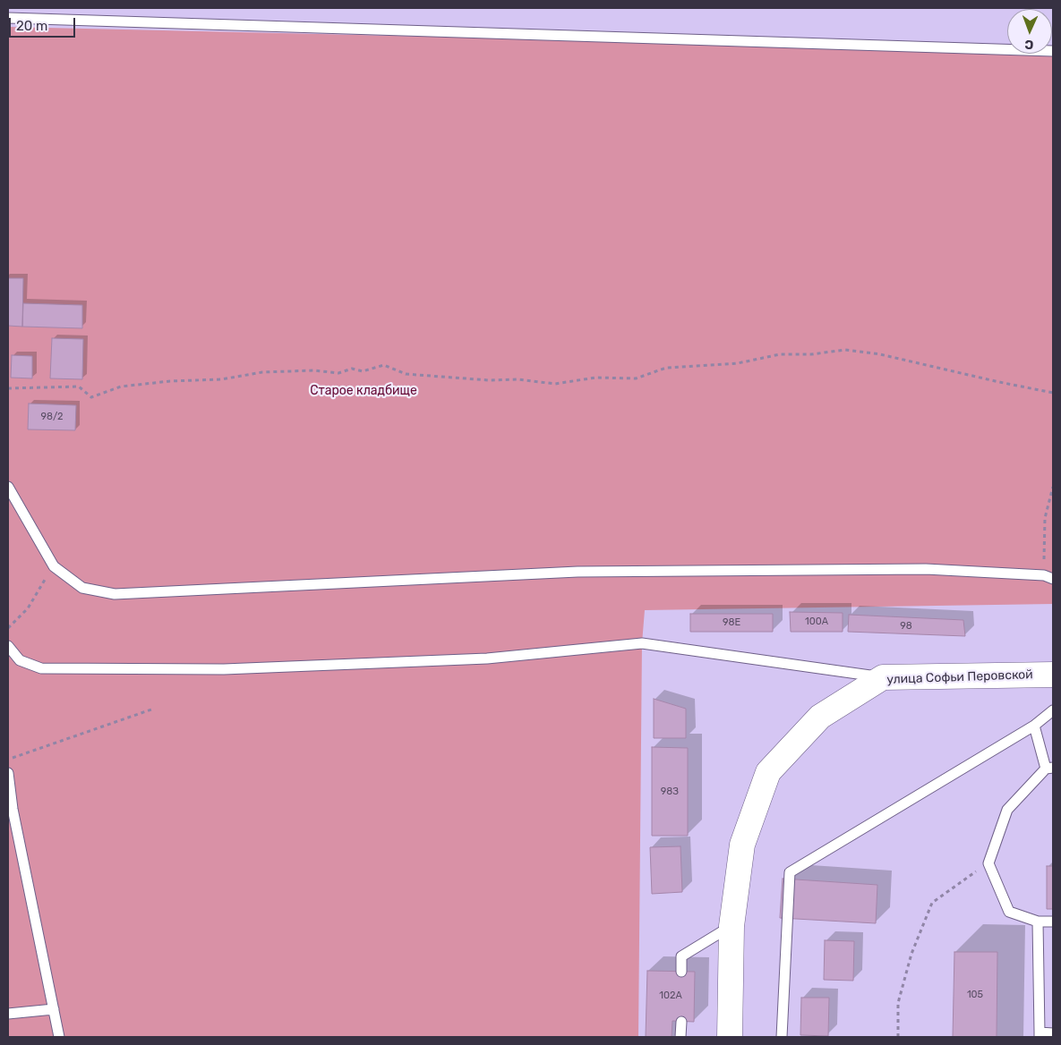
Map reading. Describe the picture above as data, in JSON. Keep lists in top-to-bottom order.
{
  "streets": {
    "main road": ["улица Софьи Перовской"]
  },
  "parks": ["Старое кладбище"],
  "house_numbers": [
    "98/2",
    "100А",
    "98Е",
    "98",
    "98З",
    "105",
    "102А"
  ],
  "scale_bar": "20 m",
  "north": "bottom"
}
